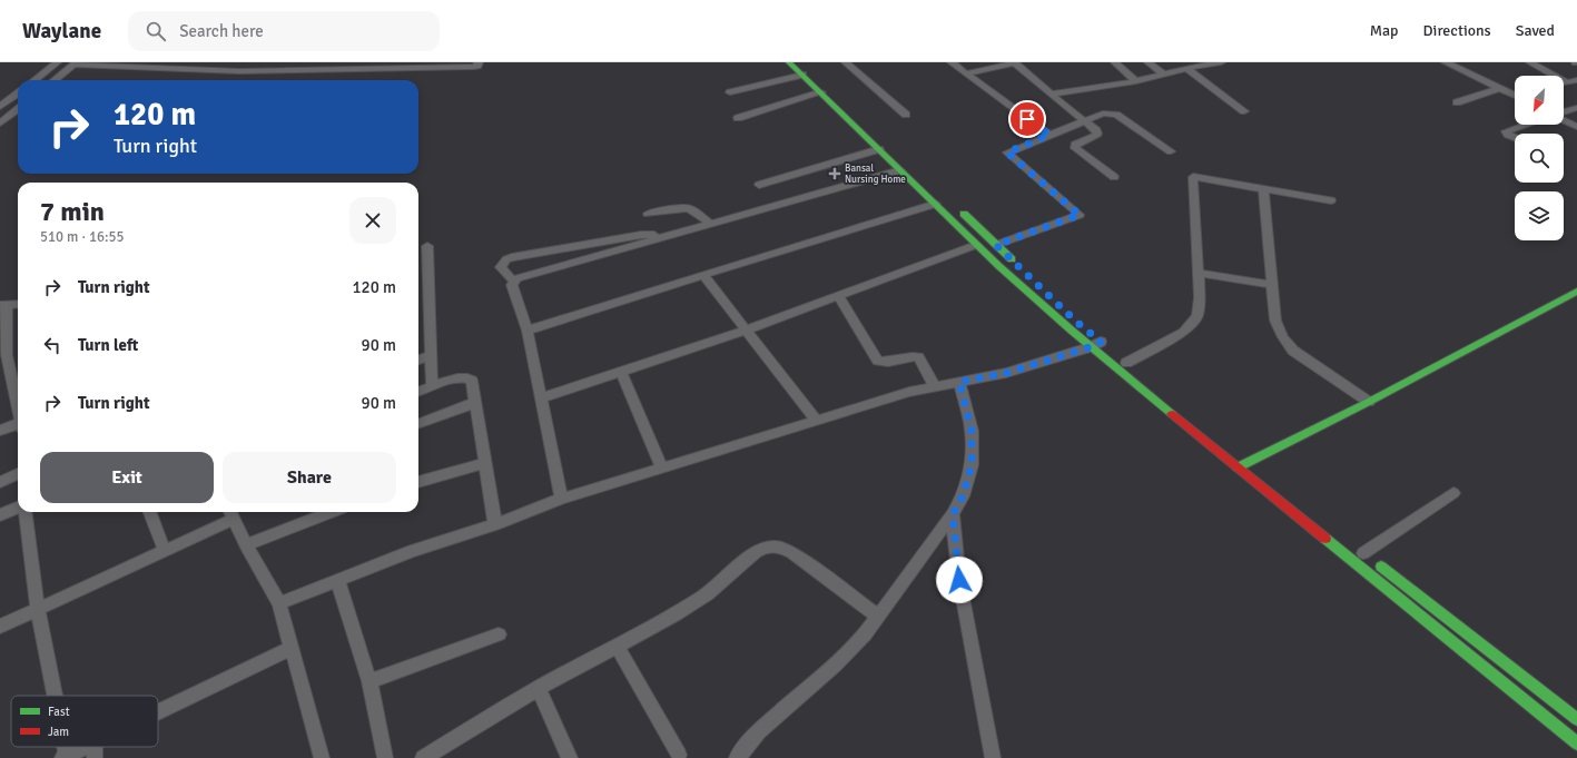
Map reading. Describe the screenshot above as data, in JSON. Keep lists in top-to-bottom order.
{
  "places": {
    "health": ["Bansal Nursing Home"]
  },
  "legend": ["Fast", "Jam"],
  "north": "bottom left",
  "page": {
    "header": "Waylane",
    "search": "Search here",
    "nav": ["Map", "Directions", "Saved"],
    "turn": ["120 m", "Turn right"],
    "heading": ["7 min", "510 m · 16:55"],
    "list": [
      {
        "name": "Turn right",
        "value": "120 m"
      },
      {
        "name": "Turn left",
        "value": "90 m"
      },
      {
        "name": "Turn right",
        "value": "90 m"
      }
    ],
    "buttons": ["Exit", "Share"]
  }
}
